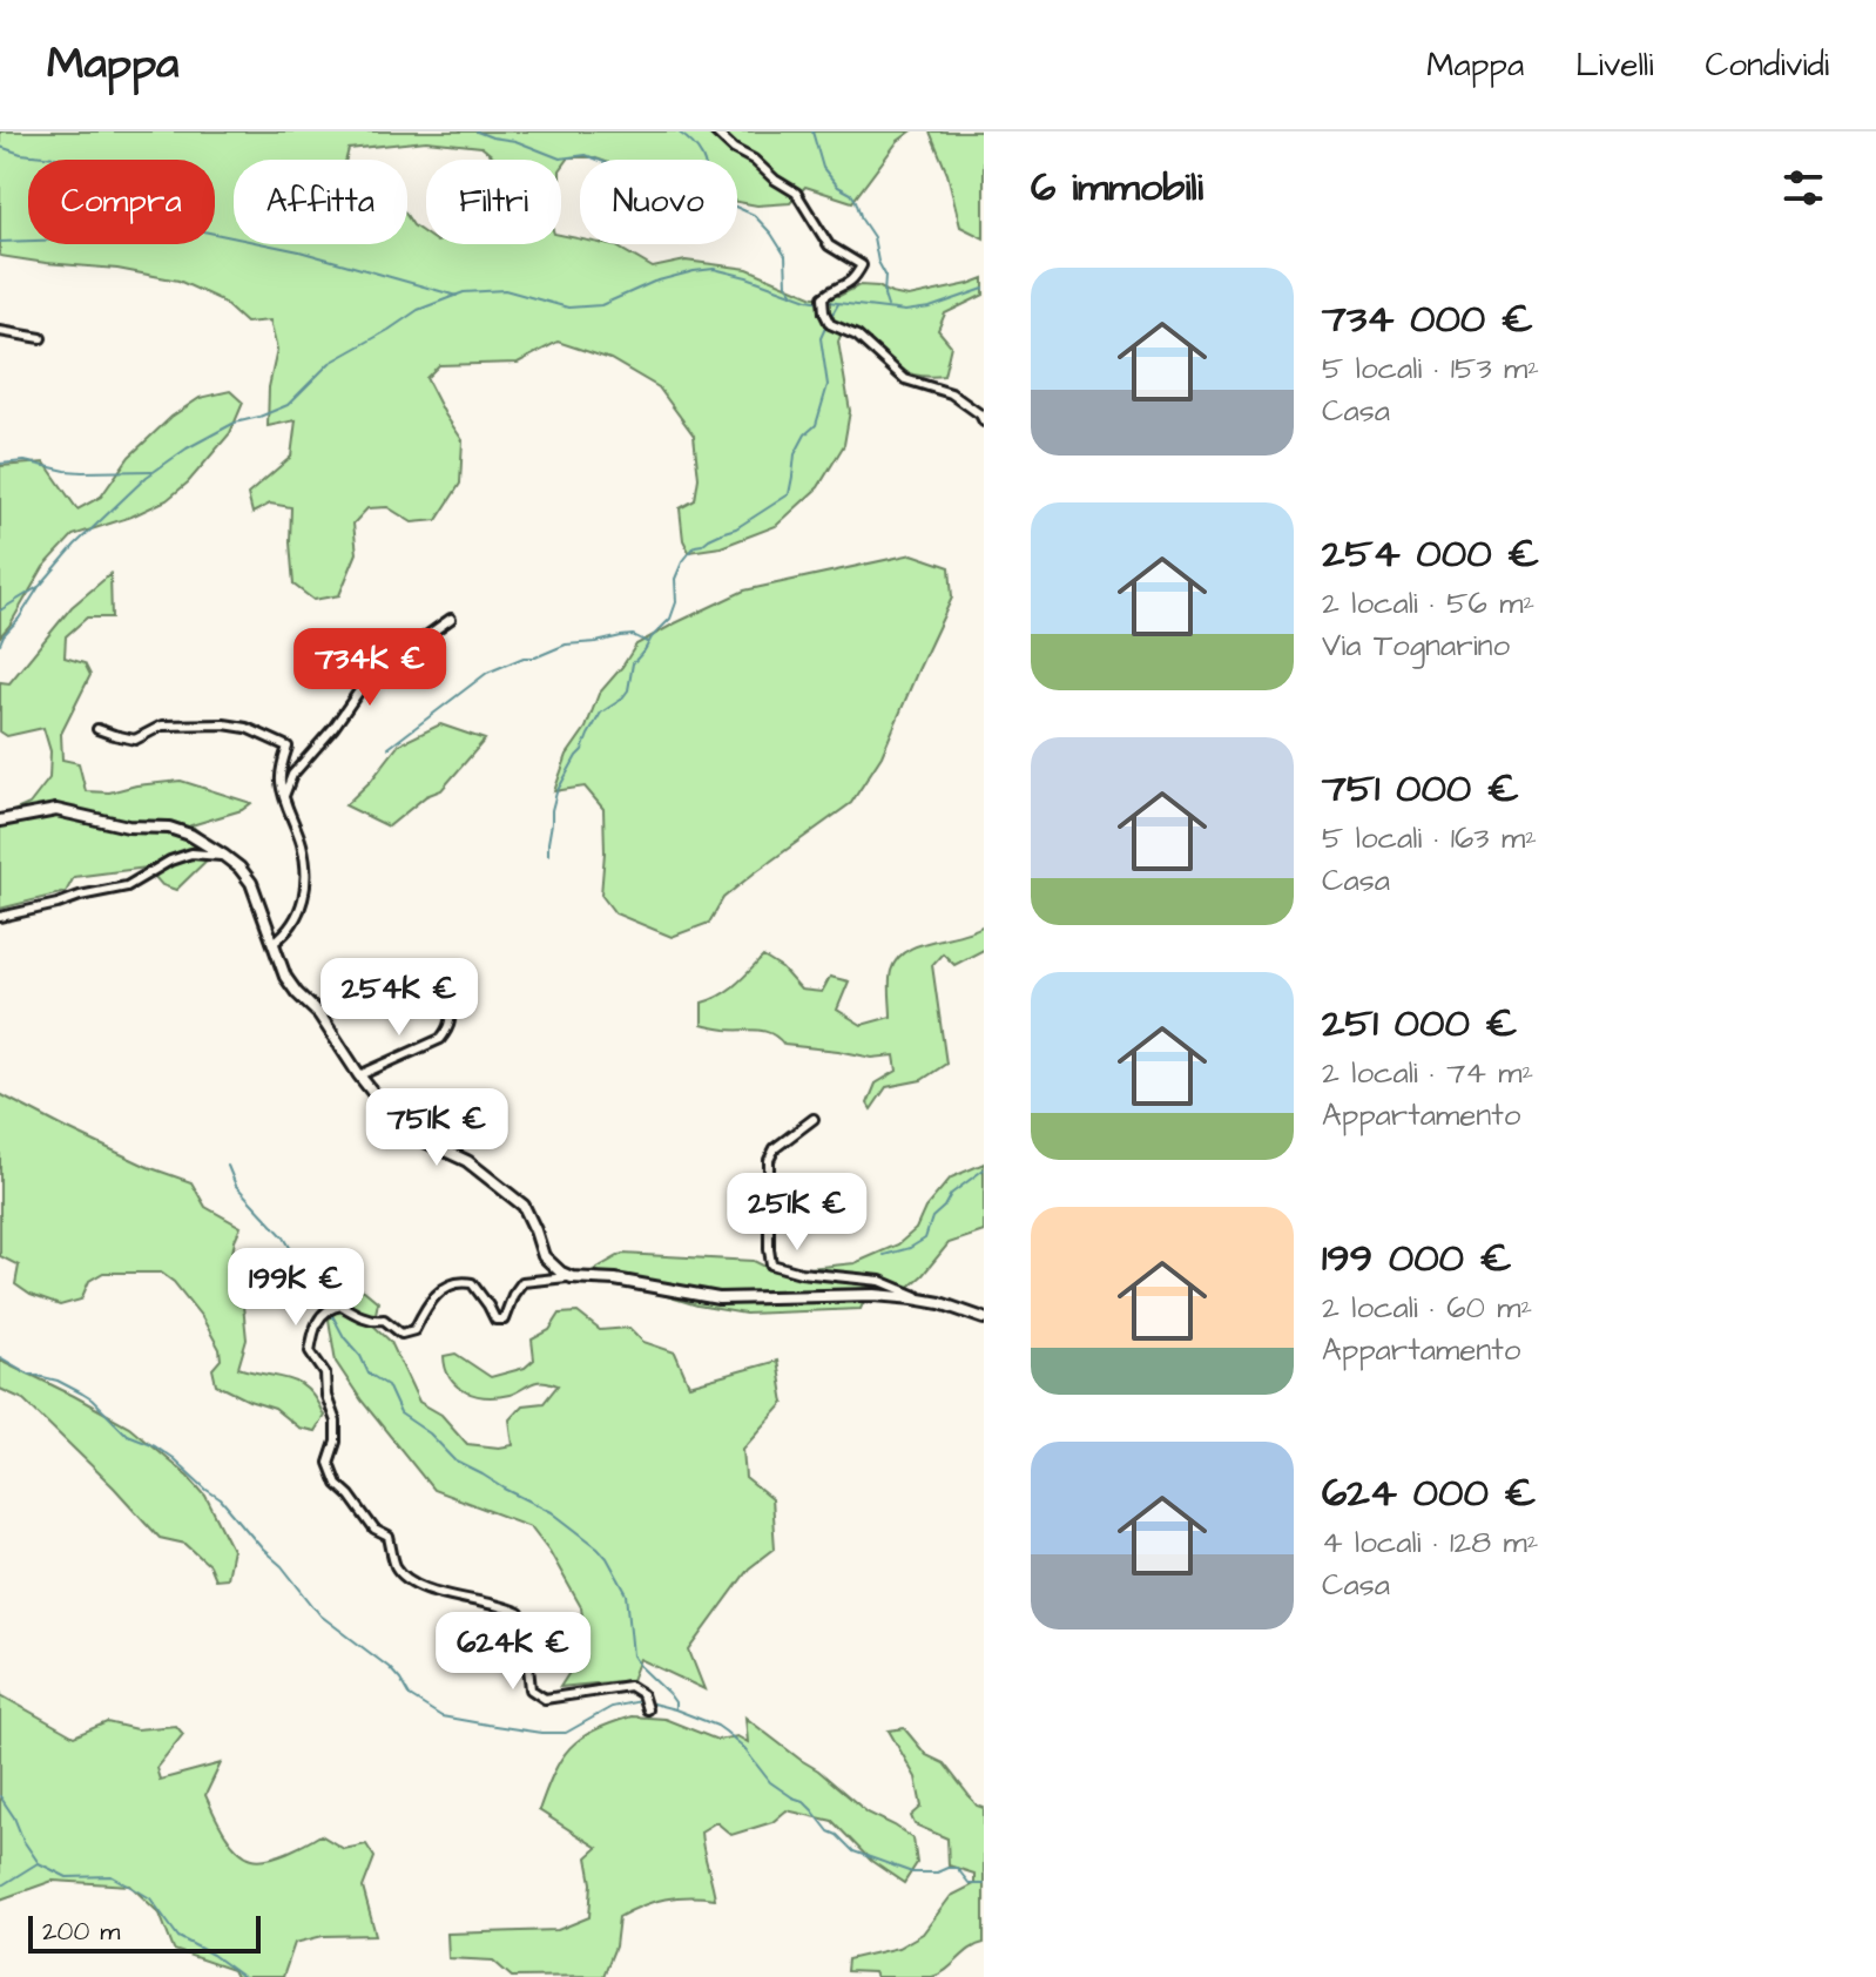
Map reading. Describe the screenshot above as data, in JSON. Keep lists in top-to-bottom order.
{
  "scale_bar": "200 m",
  "page": {
    "header": "Mappa",
    "nav": ["Mappa", "Livelli", "Condividi"],
    "heading": "6 immobili",
    "chip": [
      "Compra",
      "Affitta",
      "Filtri",
      "Nuovo"
    ],
    "list": [
      {
        "name": "734 000 €",
        "note": "5 locali · 153 m² · Casa"
      },
      {
        "name": "254 000 €",
        "note": "2 locali · 56 m² · Via Tognarino"
      },
      {
        "name": "751 000 €",
        "note": "5 locali · 163 m² · Casa"
      },
      {
        "name": "251 000 €",
        "note": "2 locali · 74 m² · Appartamento"
      },
      {
        "name": "199 000 €",
        "note": "2 locali · 60 m² · Appartamento"
      },
      {
        "name": "624 000 €",
        "note": "4 locali · 128 m² · Casa"
      }
    ],
    "price": [
      "734K €",
      "254K €",
      "751K €",
      "251K €",
      "199K €",
      "624K €"
    ],
    "scale": "200 m"
  }
}
